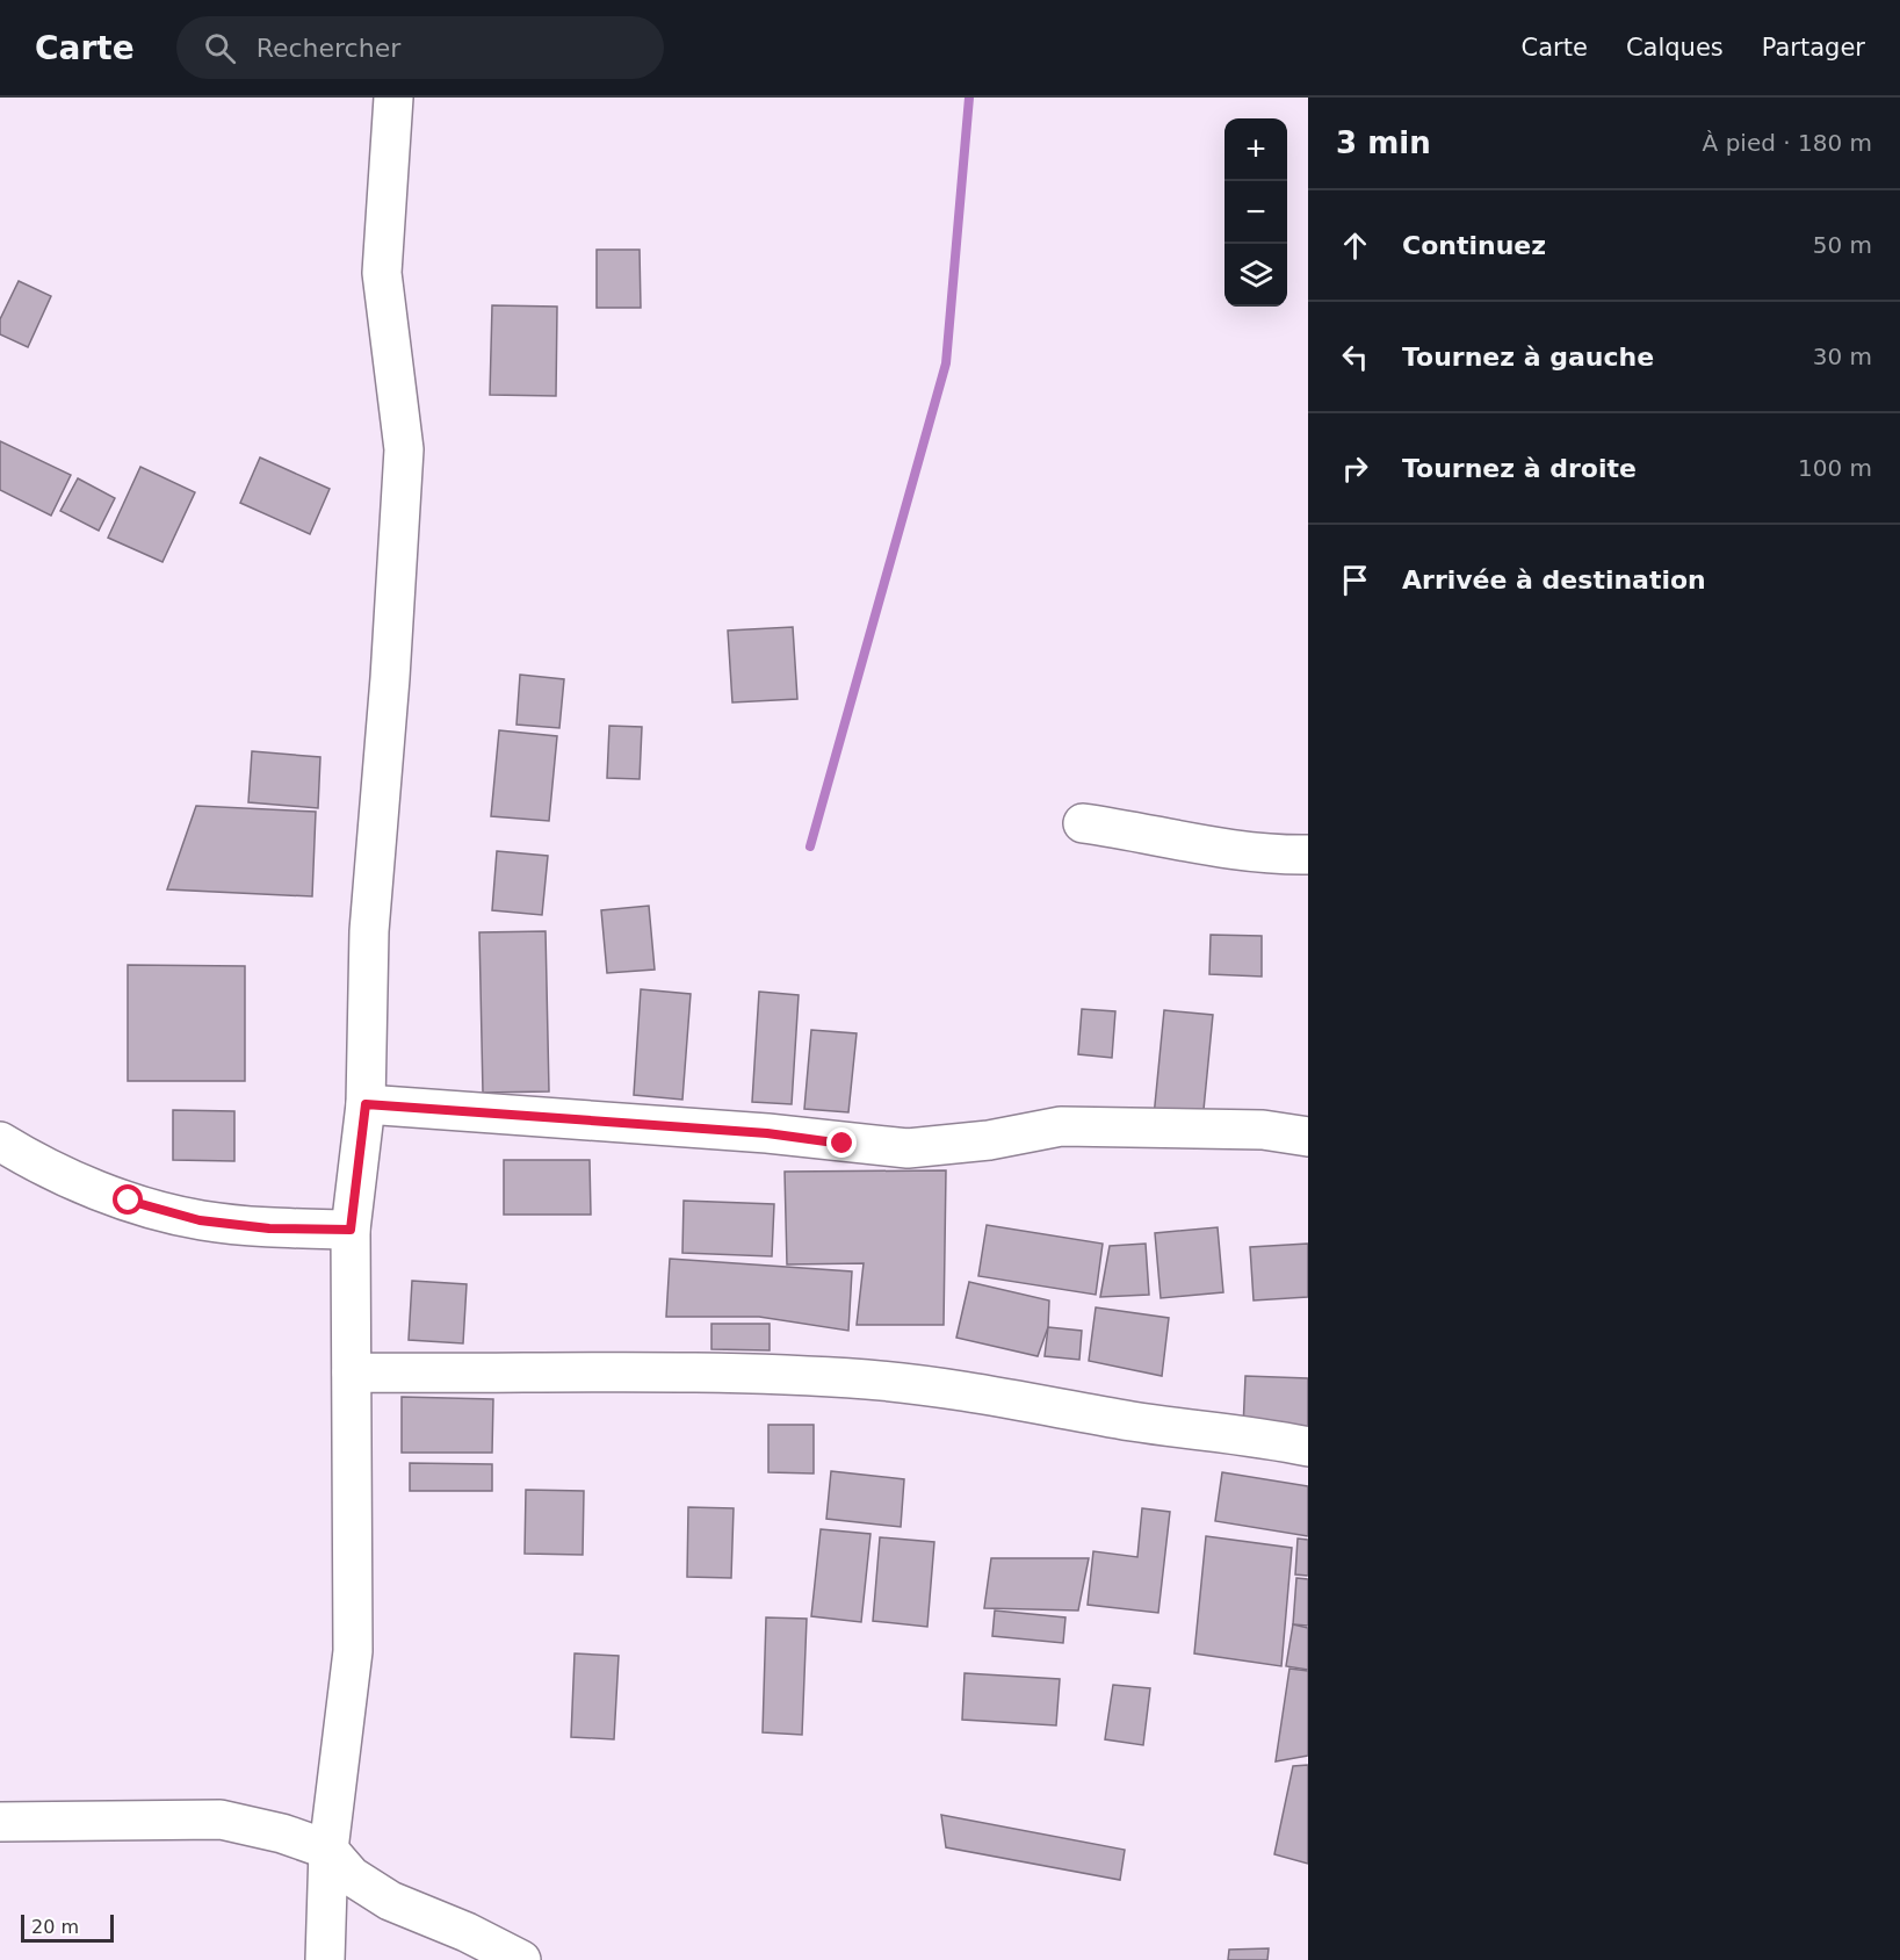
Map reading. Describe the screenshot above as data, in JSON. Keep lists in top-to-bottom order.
{
  "scale_bar": "20 m",
  "page": {
    "header": "Carte",
    "search": "Rechercher",
    "nav": ["Carte", "Calques", "Partager"],
    "heading": ["3 min", "À pied · 180 m"],
    "map_buttons": ["+", "−"],
    "list": [
      ["Continuez", "50 m"],
      ["Tournez à gauche", "30 m"],
      ["Tournez à droite", "100 m"],
      "Arrivée à destination"
    ],
    "scale": "20 m"
  }
}
